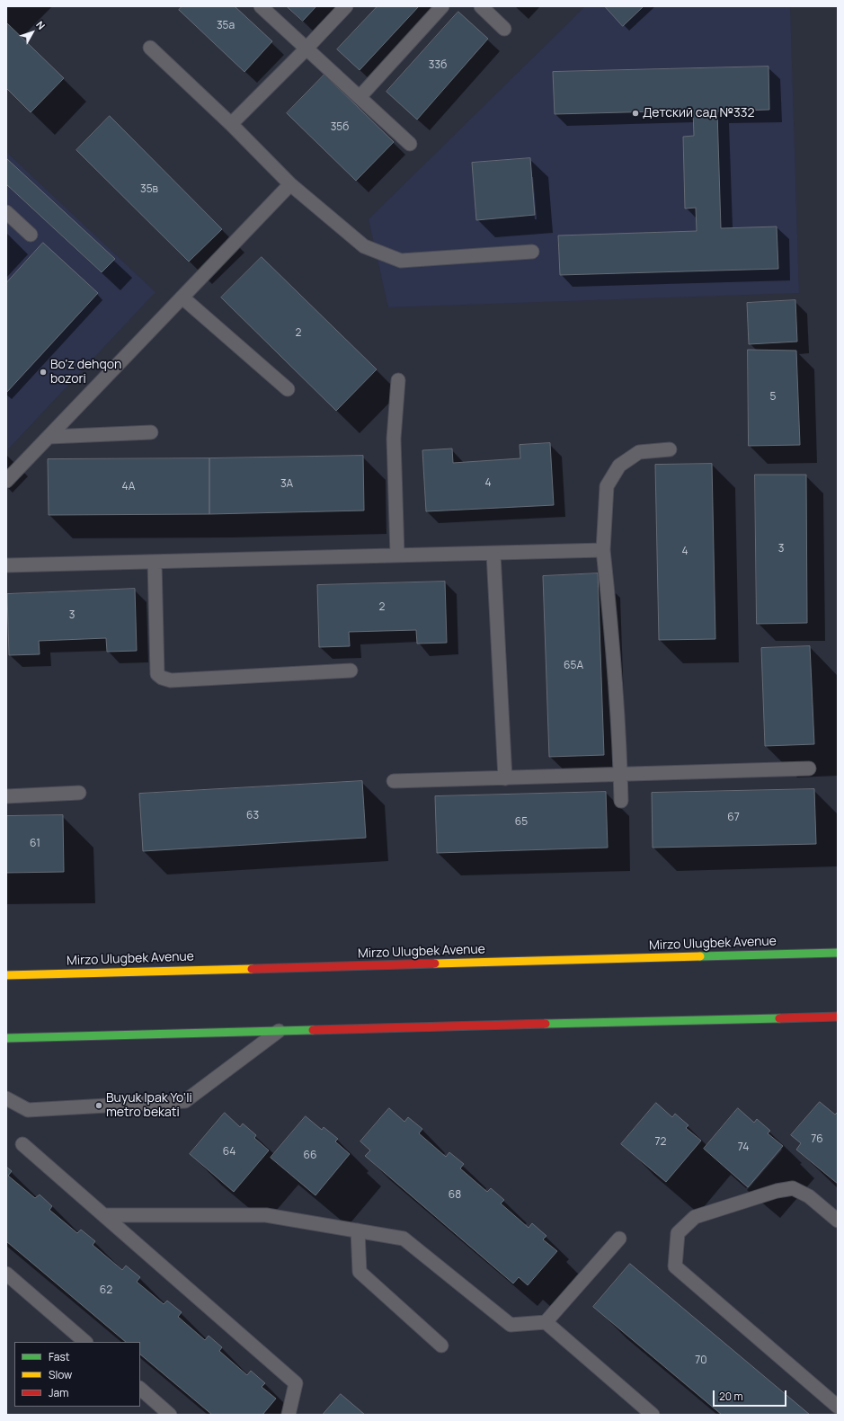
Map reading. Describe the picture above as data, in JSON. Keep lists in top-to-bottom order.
{
  "streets": {
    "main road": ["Mirzo Ulugbek Avenue"]
  },
  "places": ["Детский сад №332", "Bo'z dehqon bozori", "Buyuk Ipak Yo'li metro bekati"],
  "house_numbers": [
    "35a",
    "33б",
    "35б",
    "35в",
    "2",
    "5",
    "4",
    "3А",
    "4А",
    "3",
    "4",
    "2",
    "3",
    "65А",
    "63",
    "67",
    "65",
    "61",
    "76",
    "72",
    "74",
    "64",
    "66",
    "68",
    "62",
    "70"
  ],
  "legend": ["Fast", "Slow", "Jam"],
  "scale_bar": "20 m",
  "north": "top right"
}
